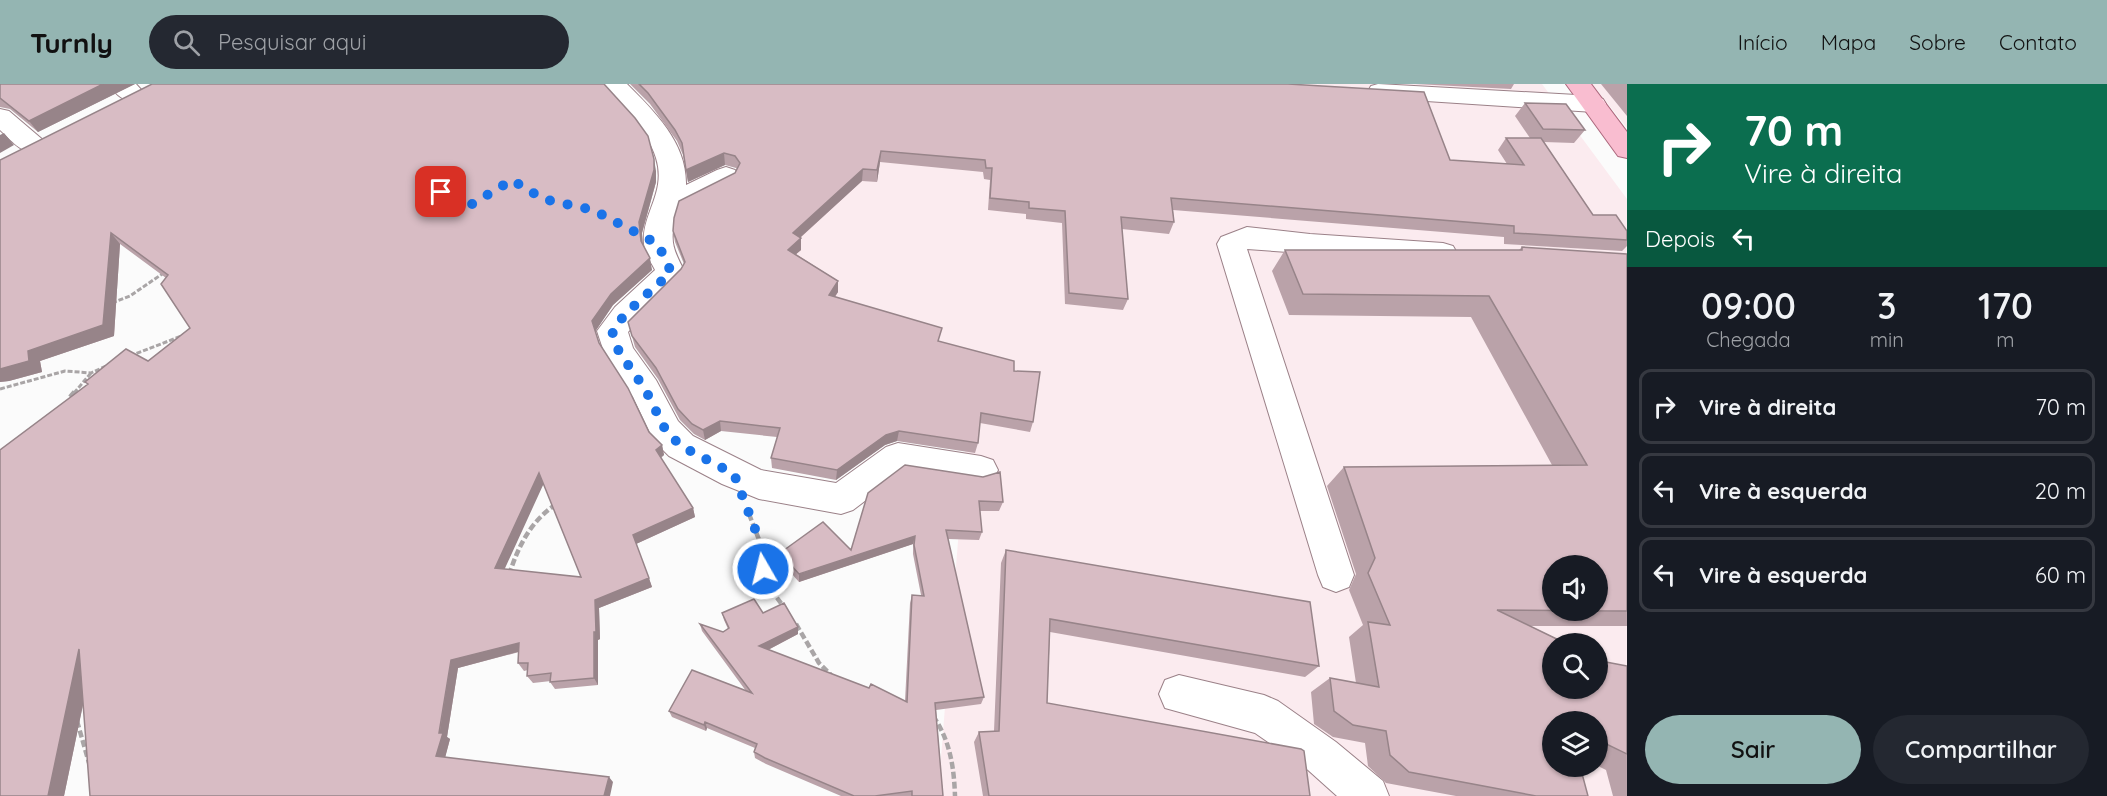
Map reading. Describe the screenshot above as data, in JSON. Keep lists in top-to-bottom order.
{
  "page": {
    "header": "Turnly",
    "search": "Pesquisar aqui",
    "nav": [
      "Início",
      "Mapa",
      "Sobre",
      "Contato"
    ],
    "turn": ["70 m", "Vire à direita"],
    "then": "Depois",
    "eta": [
      "09:00",
      "Chegada",
      "3",
      "min",
      "170",
      "m"
    ],
    "list": [
      {
        "name": "Vire à direita",
        "value": "70 m"
      },
      {
        "name": "Vire à esquerda",
        "value": "20 m"
      },
      {
        "name": "Vire à esquerda",
        "value": "60 m"
      }
    ],
    "buttons": ["Sair", "Compartilhar"]
  }
}
